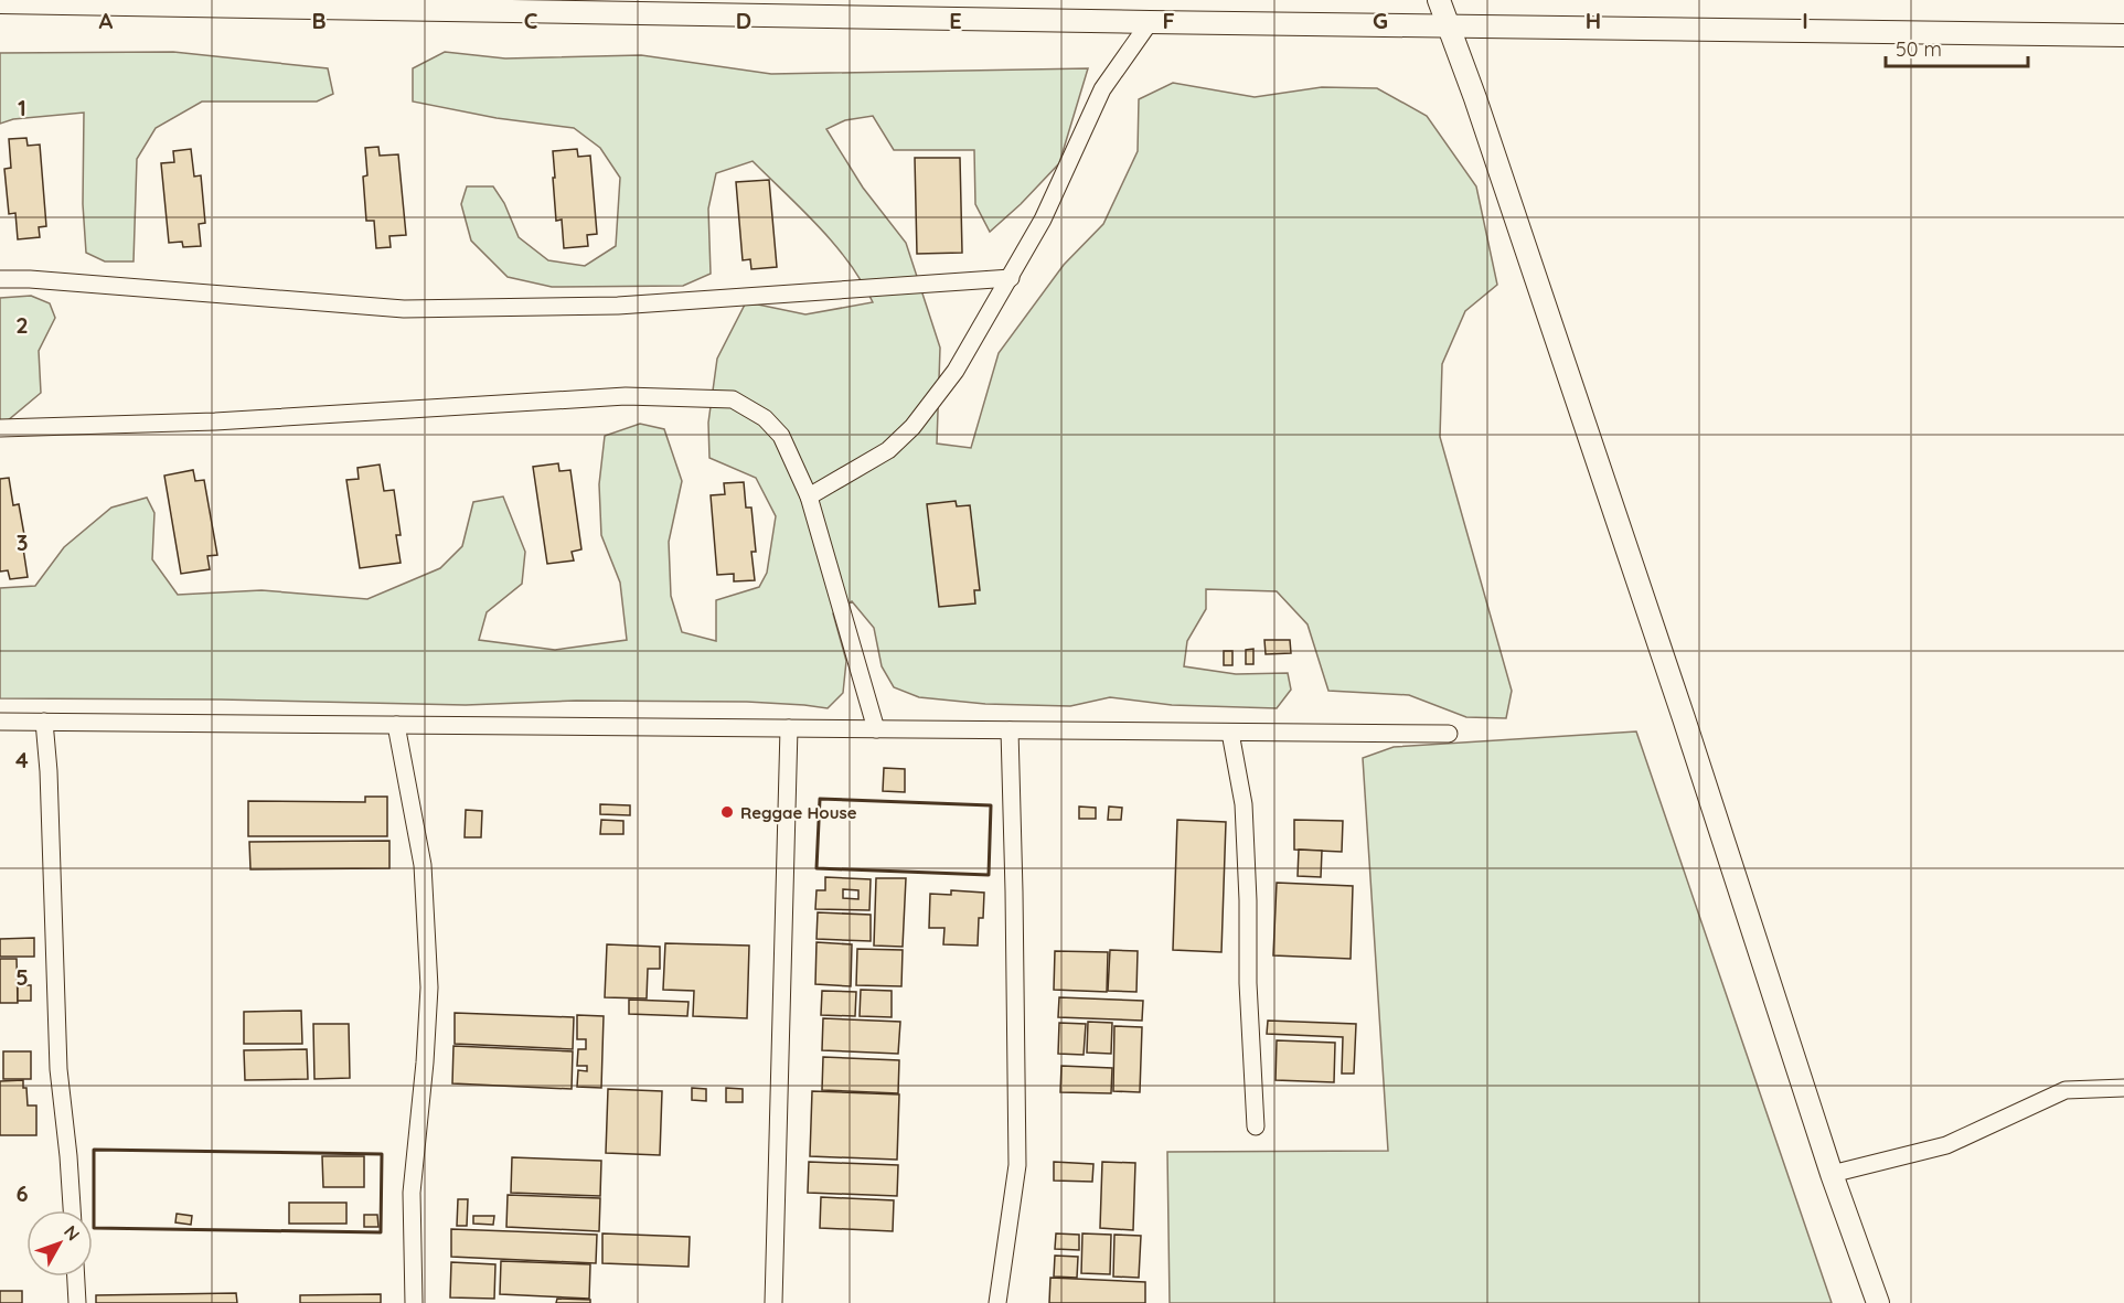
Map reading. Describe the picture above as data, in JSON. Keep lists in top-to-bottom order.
{
  "places": ["Reggae House"],
  "scale_bar": "50 m",
  "north": "top right",
  "grid": {
    "columns": [
      "A",
      "B",
      "C",
      "D",
      "E",
      "F",
      "G",
      "H",
      "I"
    ],
    "rows": [
      "1",
      "2",
      "3",
      "4",
      "5",
      "6"
    ]
  }
}
